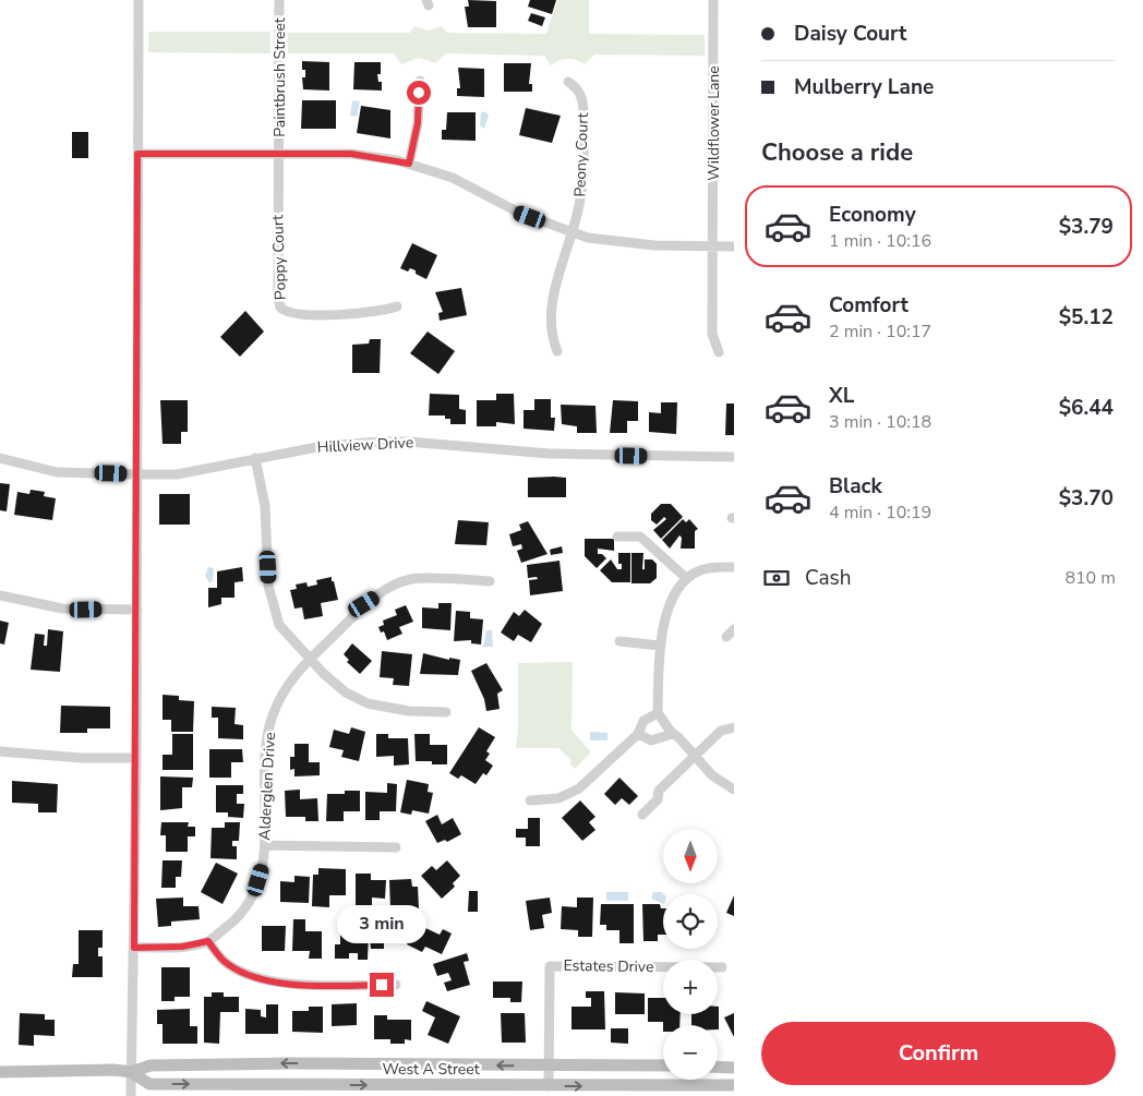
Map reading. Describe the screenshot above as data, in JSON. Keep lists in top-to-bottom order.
{
  "streets": {
    "main road": ["West A Street"],
    "street": [
      "Paintbrush Street",
      "Wildflower Lane",
      "Peony Court",
      "Poppy Court",
      "Hillview Drive",
      "Alderglen Drive",
      "Estates Drive"
    ]
  },
  "crossings": [
    ["Paintbrush Street", "Poppy Court"],
    ["Estates Drive", "West A Street"]
  ],
  "north": "bottom",
  "page": {
    "banner": ["Daisy Court", "Mulberry Lane"],
    "heading": "Choose a ride",
    "list": [
      {
        "name": "Economy",
        "note": "1 min · 10:16",
        "value": "$3.79"
      },
      {
        "name": "Comfort",
        "note": "2 min · 10:17",
        "value": "$5.12"
      },
      {
        "name": "XL",
        "note": "3 min · 10:18",
        "value": "$6.44"
      },
      {
        "name": "Black",
        "note": "4 min · 10:19",
        "value": "$3.70"
      }
    ],
    "pay": ["Cash", "810 m"],
    "map_buttons": ["+", "−"],
    "bubble": "3 min",
    "buttons": "Confirm"
  }
}
